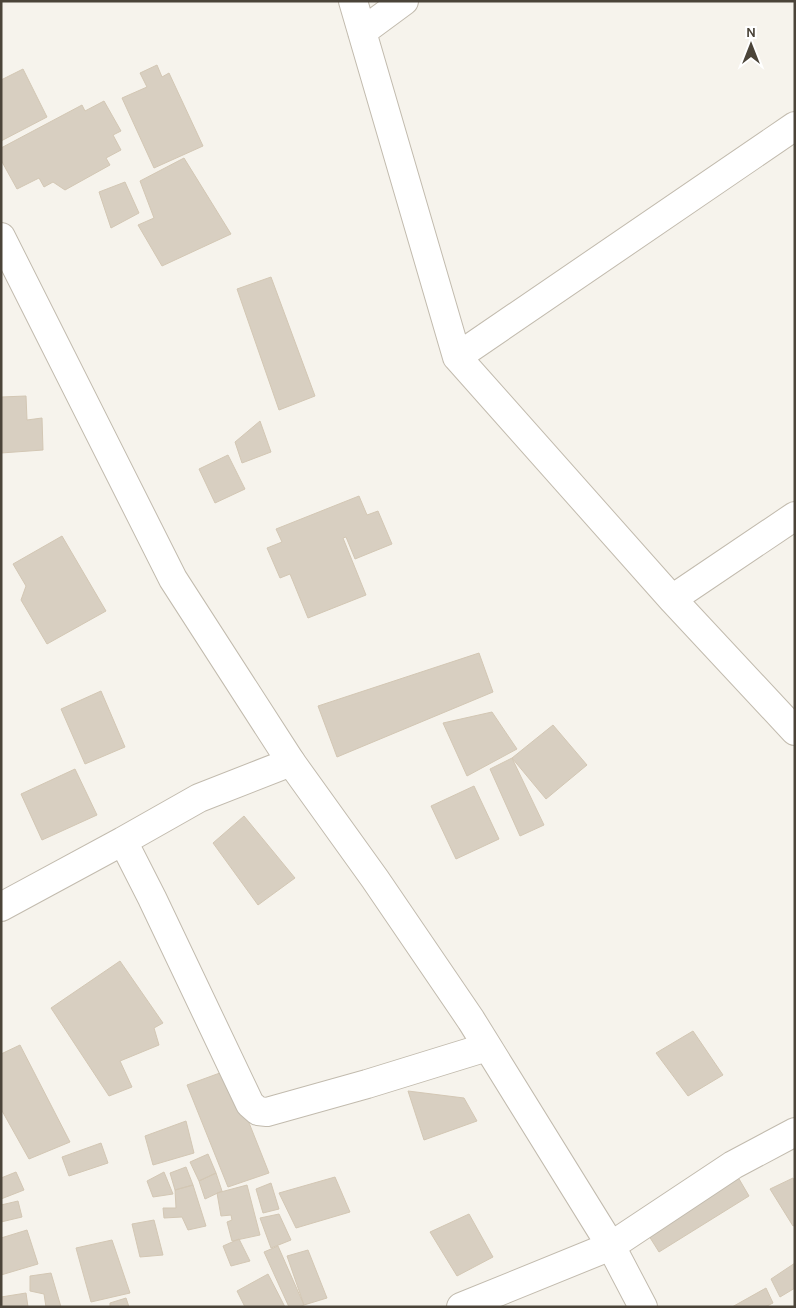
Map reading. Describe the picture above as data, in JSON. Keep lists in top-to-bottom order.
{
  "north": "top"
}
